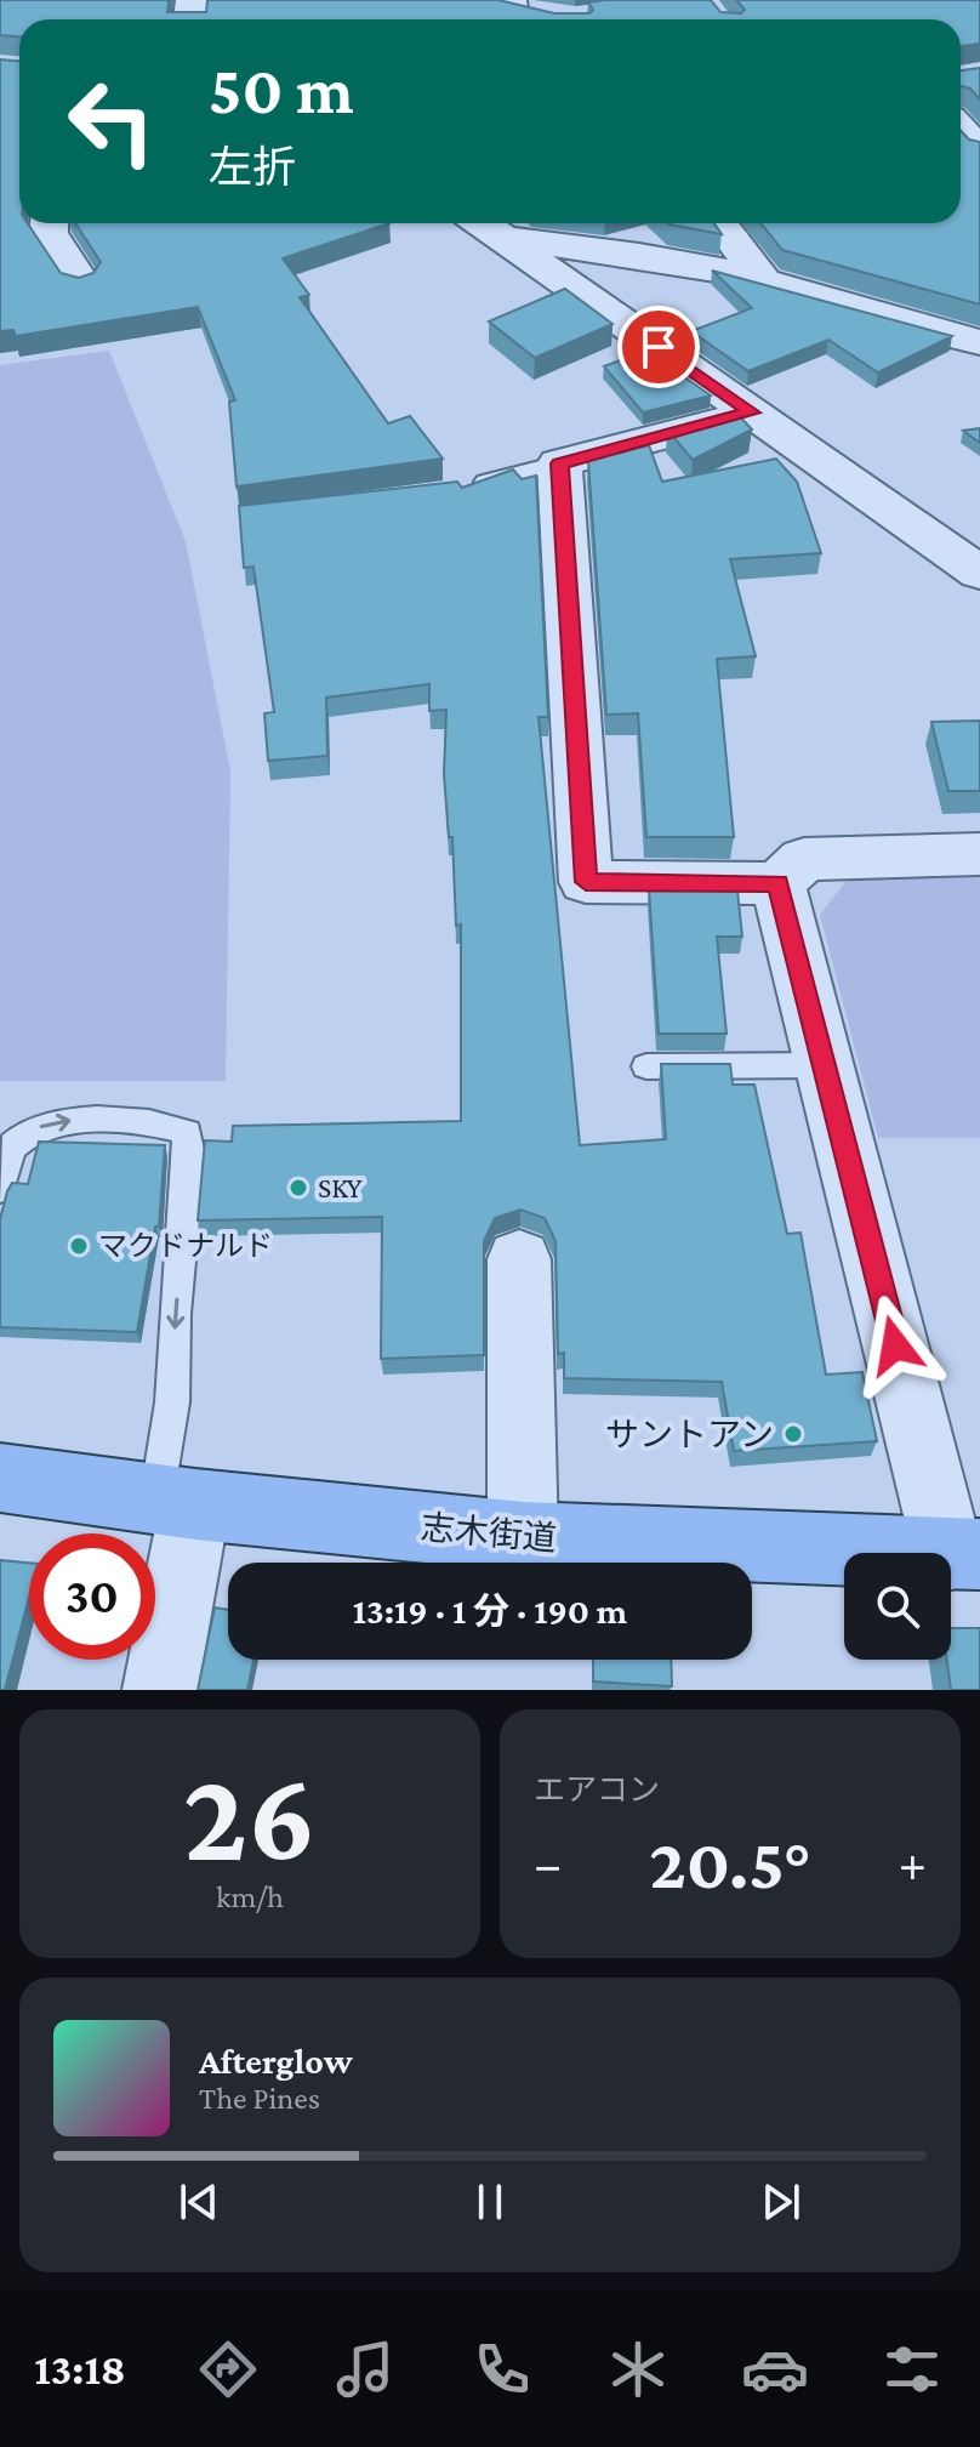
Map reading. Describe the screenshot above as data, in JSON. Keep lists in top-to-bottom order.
{
  "streets": {
    "main road": ["志木街道"]
  },
  "places": ["SKY", "マクドナルド", "サントアン"],
  "page": {
    "turn": ["50 m", "左折"],
    "limit": "30",
    "trip": "13:19 · 1 分 · 190 m",
    "tile": [
      ["26", "km/h"],
      "エアコン"
    ],
    "heat": ["−", "20.5°", "+"],
    "song": ["Afterglow", "The Pines"],
    "tabs": "13:18"
  }
}
